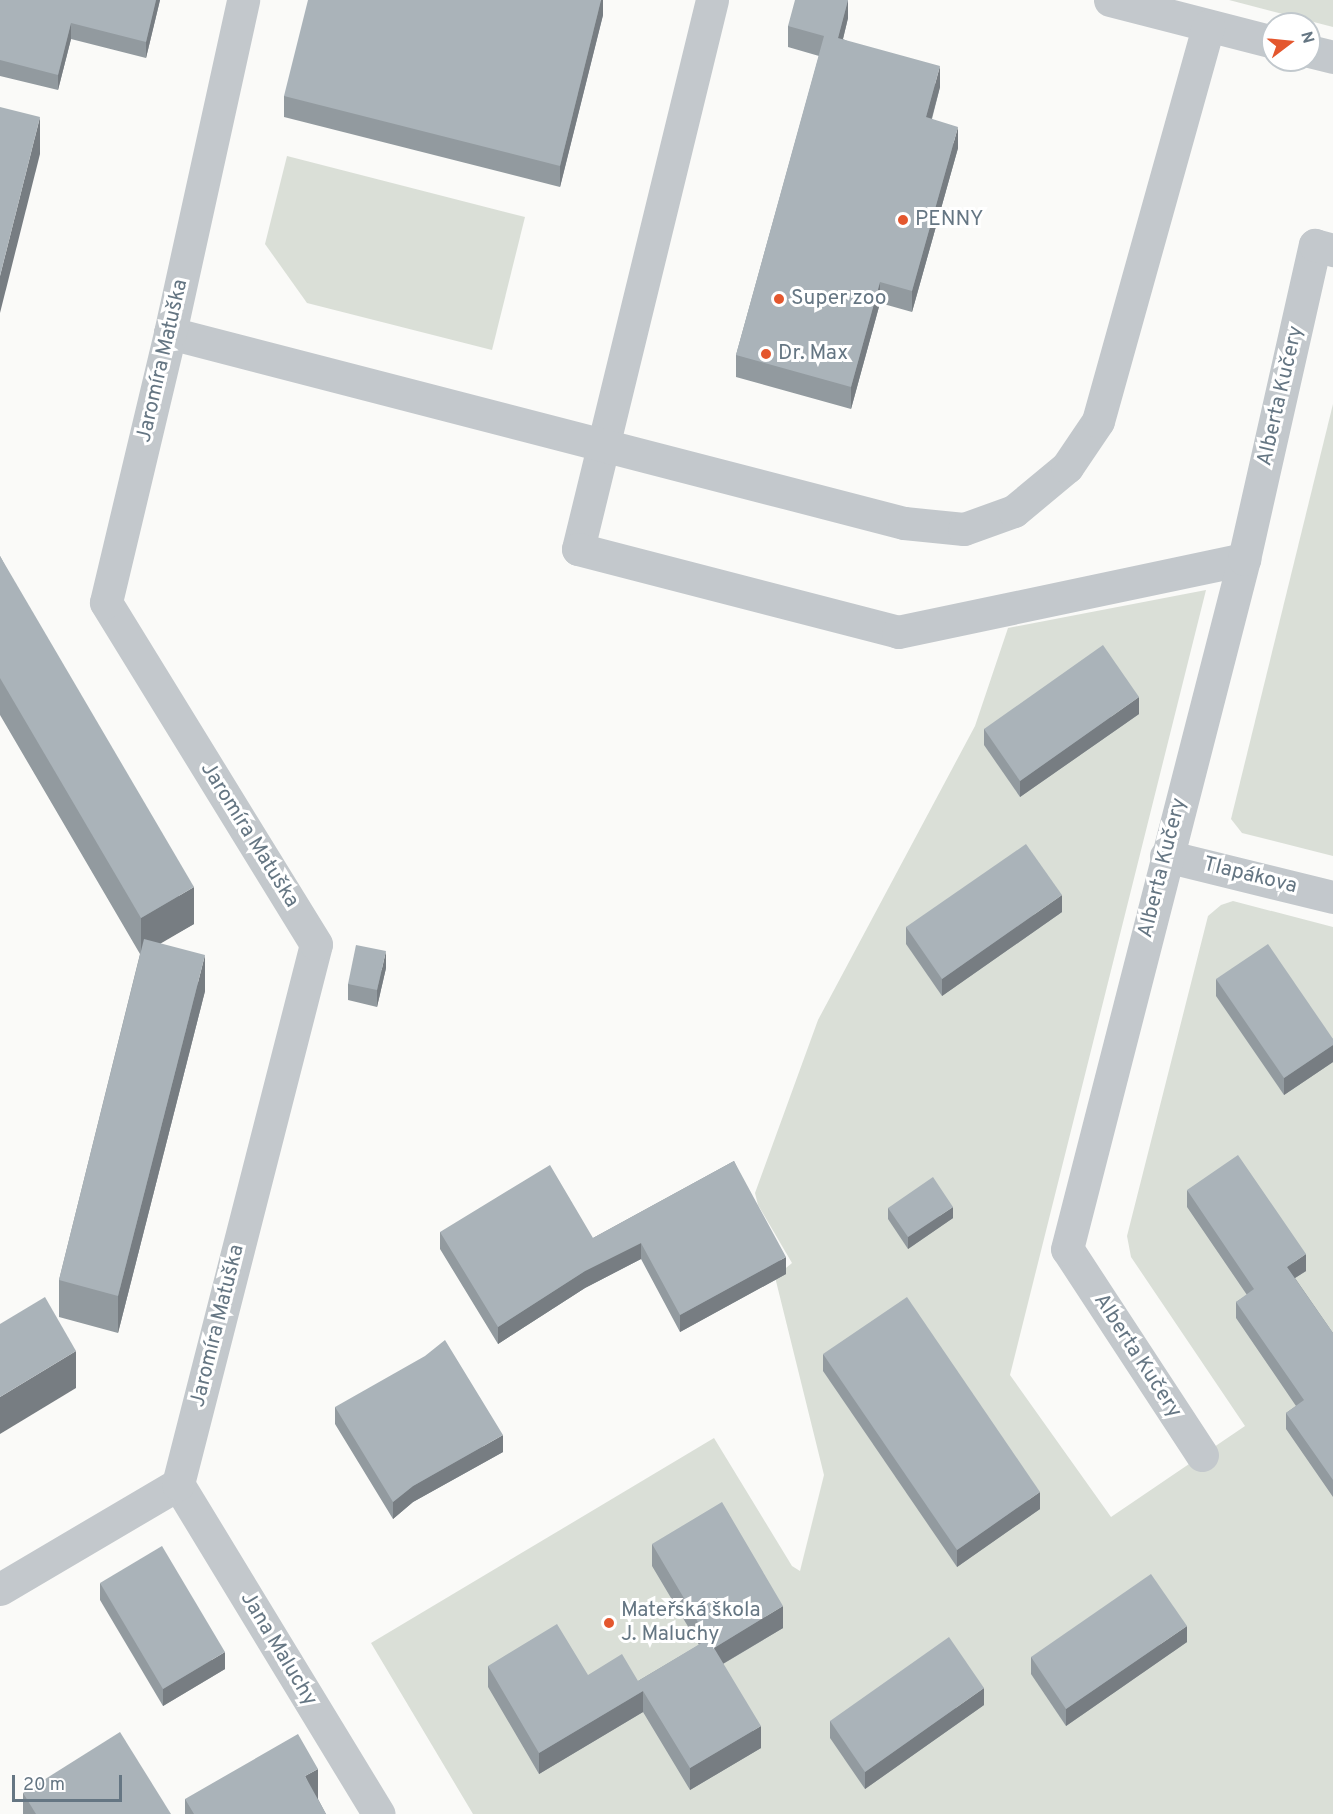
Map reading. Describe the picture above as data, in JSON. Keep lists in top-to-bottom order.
{
  "streets": {
    "street": [
      "Jaromíra Matuška",
      "Alberta Kučery",
      "Tlapákova",
      "Jana Maluchy"
    ]
  },
  "crossings": [
    ["Jaromíra Matuška", "Jana Maluchy"],
    ["Alberta Kučery", "Tlapákova"]
  ],
  "places": [
    "PENNY",
    "Super zoo",
    "Dr. Max",
    "Mateřská škola J. Maluchy"
  ],
  "scale_bar": "20 m",
  "north": "right"
}
